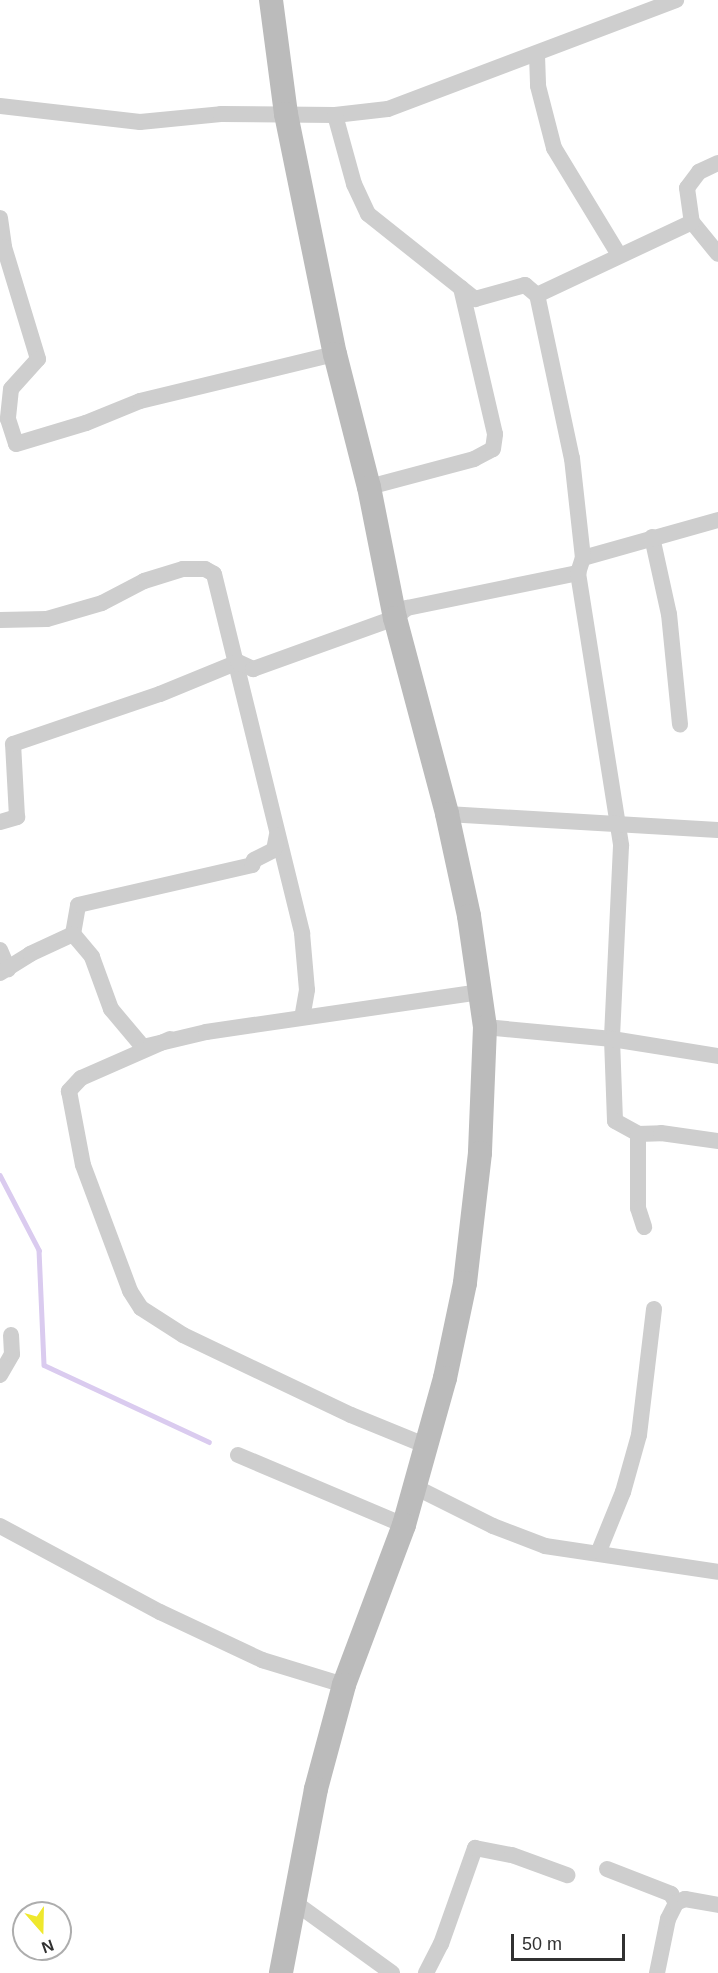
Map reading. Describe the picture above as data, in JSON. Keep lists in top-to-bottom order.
{
  "scale_bar": "50 m",
  "north": "bottom"
}
